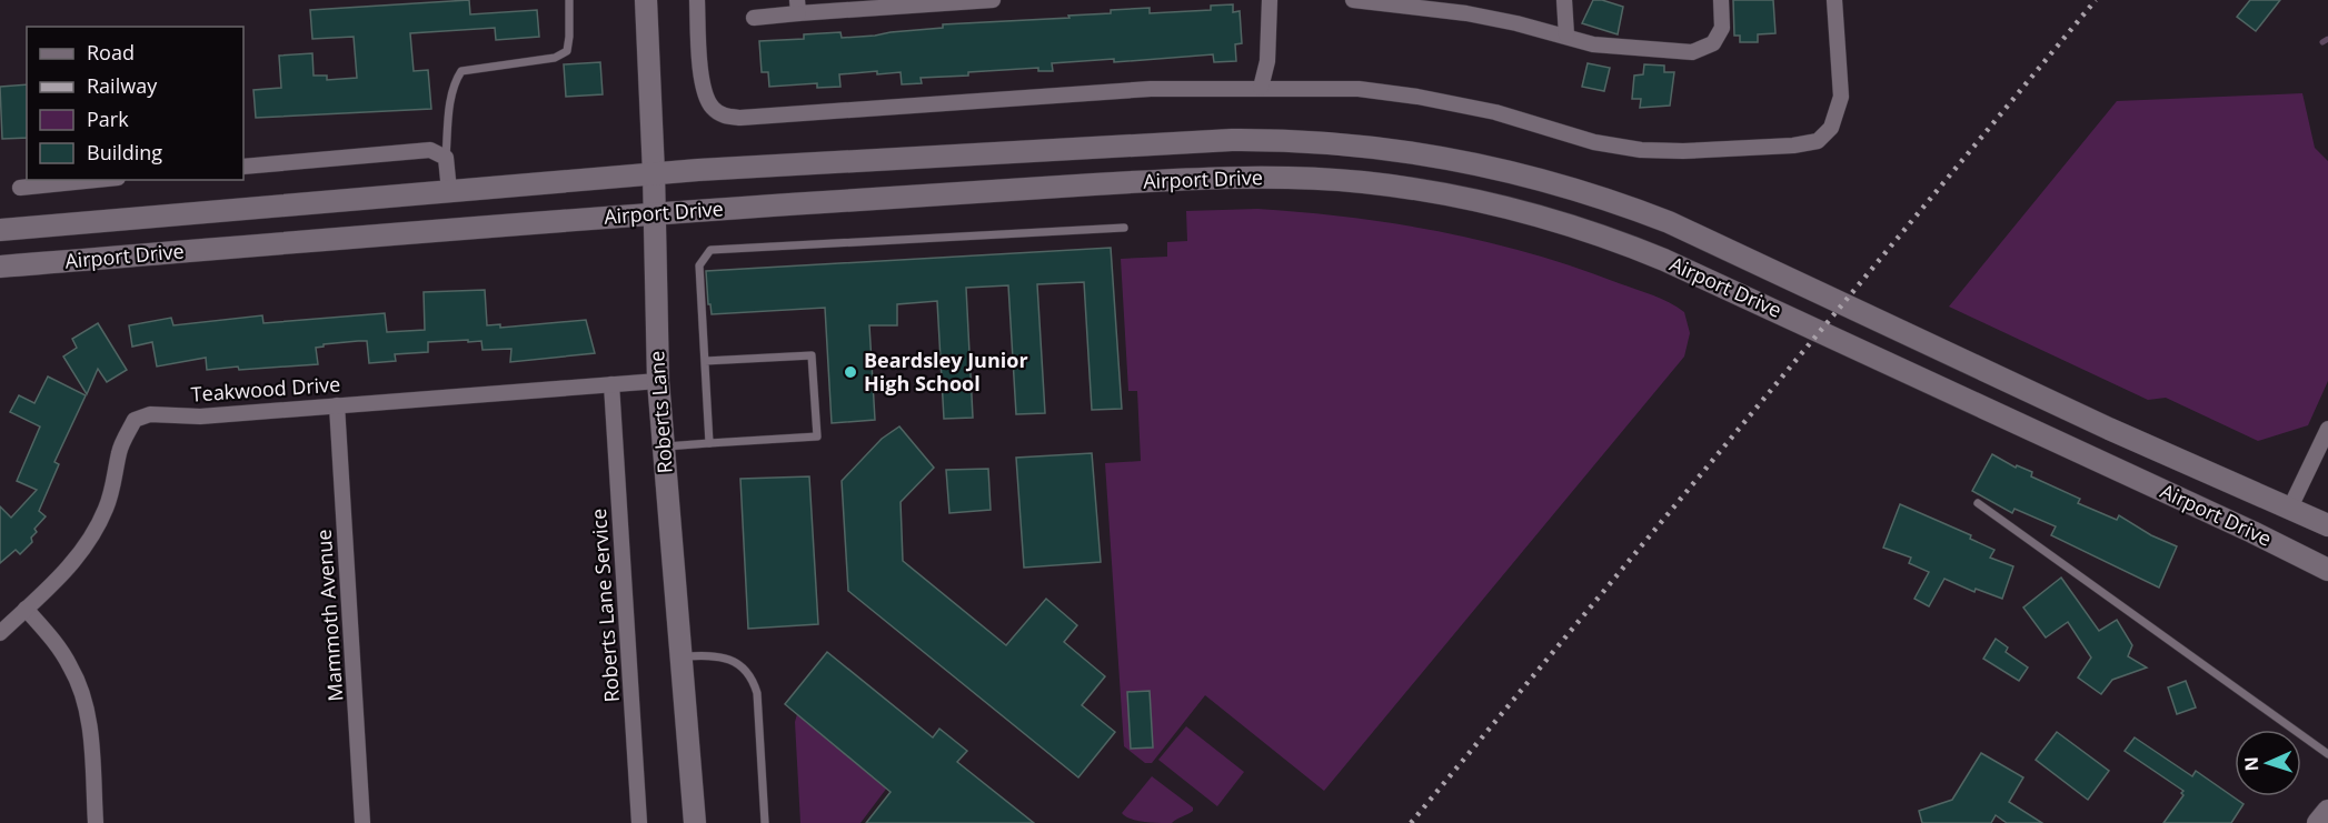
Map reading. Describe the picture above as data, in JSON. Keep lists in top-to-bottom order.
{
  "streets": {
    "main road": ["Airport Drive", "Roberts Lane"],
    "street": ["Teakwood Drive", "Roberts Lane Service", "Mammoth Avenue"]
  },
  "crossings": [
    ["Airport Drive", "Roberts Lane"],
    ["Teakwood Drive", "Roberts Lane"],
    ["Teakwood Drive", "Roberts Lane Service"],
    ["Teakwood Drive", "Mammoth Avenue"]
  ],
  "places": ["Beardsley Junior High School"],
  "legend": [
    "Road",
    "Railway",
    "Park",
    "Building"
  ],
  "north": "left"
}
